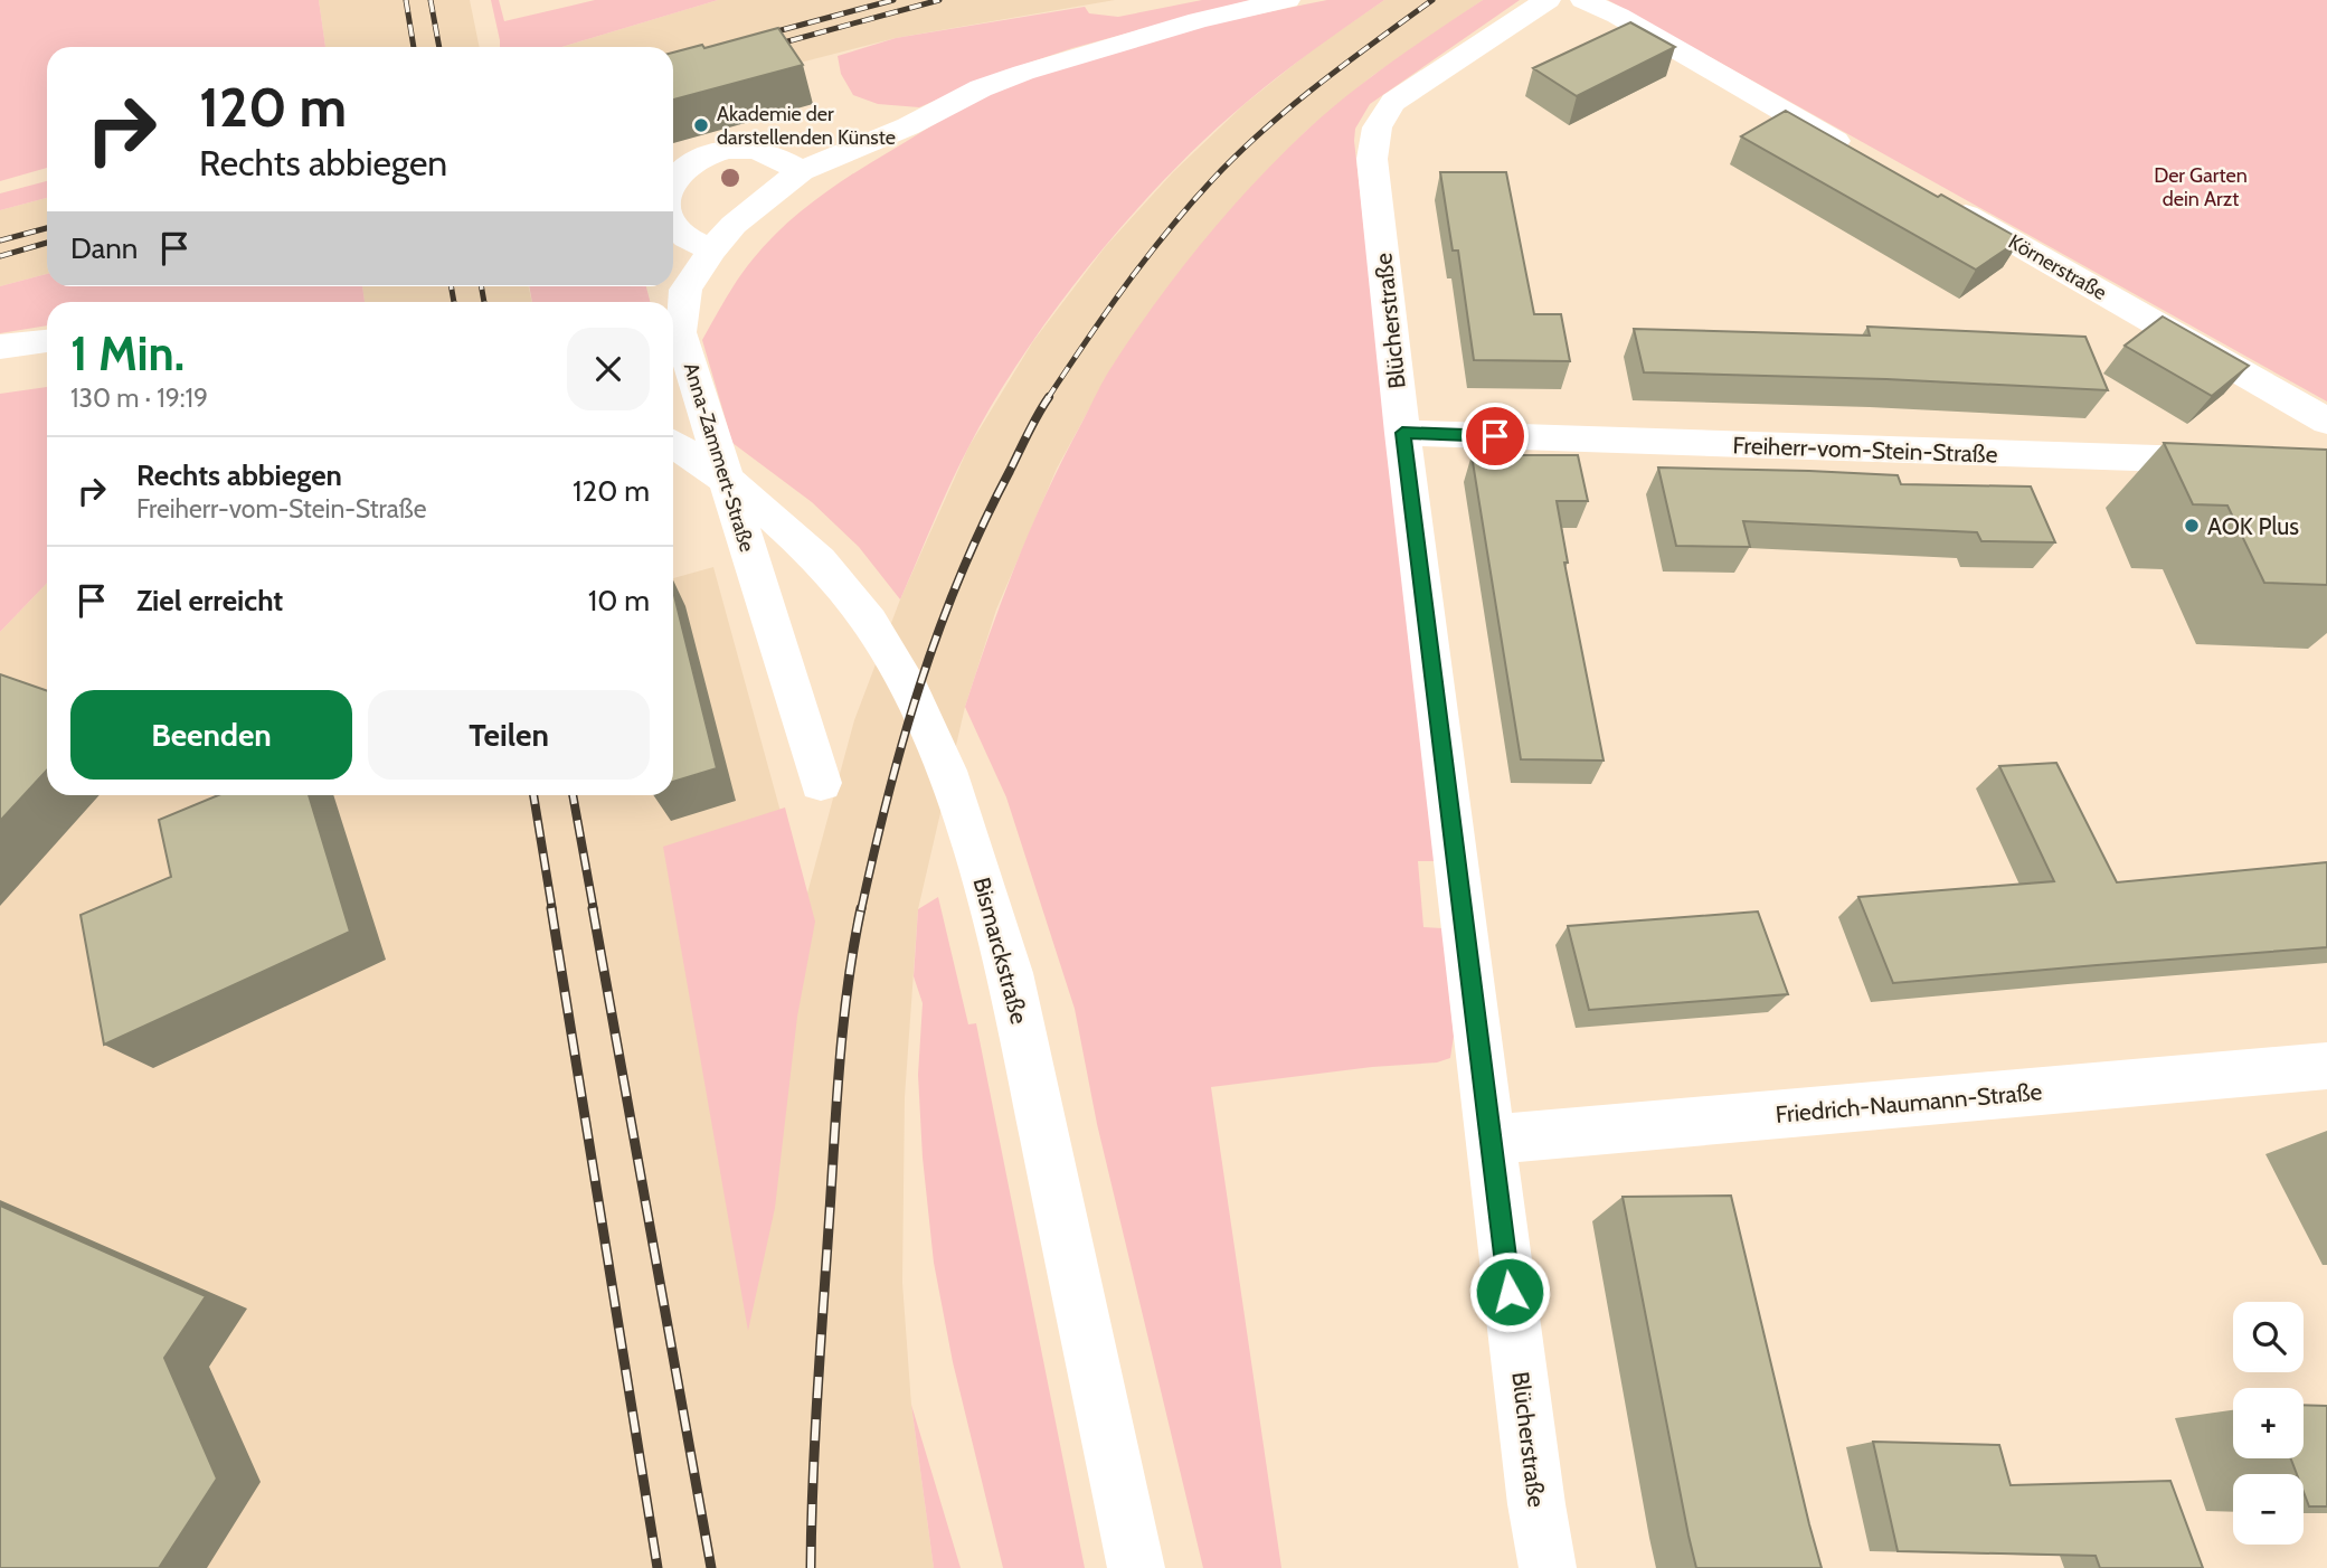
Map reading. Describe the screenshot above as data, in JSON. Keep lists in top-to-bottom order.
{
  "streets": {
    "street": [
      "Körnerstraße",
      "Blücherstraße",
      "Freiherr-vom-Stein-Straße",
      "Anna-Zammert-Straße",
      "Bismarckstraße",
      "Friedrich-Naumann-Straße"
    ]
  },
  "crossings": [
    ["Blücherstraße", "Freiherr-vom-Stein-Straße"],
    ["Blücherstraße", "Friedrich-Naumann-Straße"]
  ],
  "parks": ["Der Garten dein Arzt"],
  "places": ["Akademie der darstellenden Künste", "AOK Plus"],
  "page": {
    "turn": ["120 m", "Rechts abbiegen"],
    "then": "Dann",
    "heading": ["1 Min.", "130 m · 19:19"],
    "list": [
      {
        "name": "Rechts abbiegen",
        "note": "Freiherr-vom-Stein-Straße",
        "value": "120 m"
      },
      {
        "name": "Ziel erreicht",
        "value": "10 m"
      }
    ],
    "buttons": ["Beenden", "Teilen"],
    "map_buttons": ["+", "−"]
  }
}
